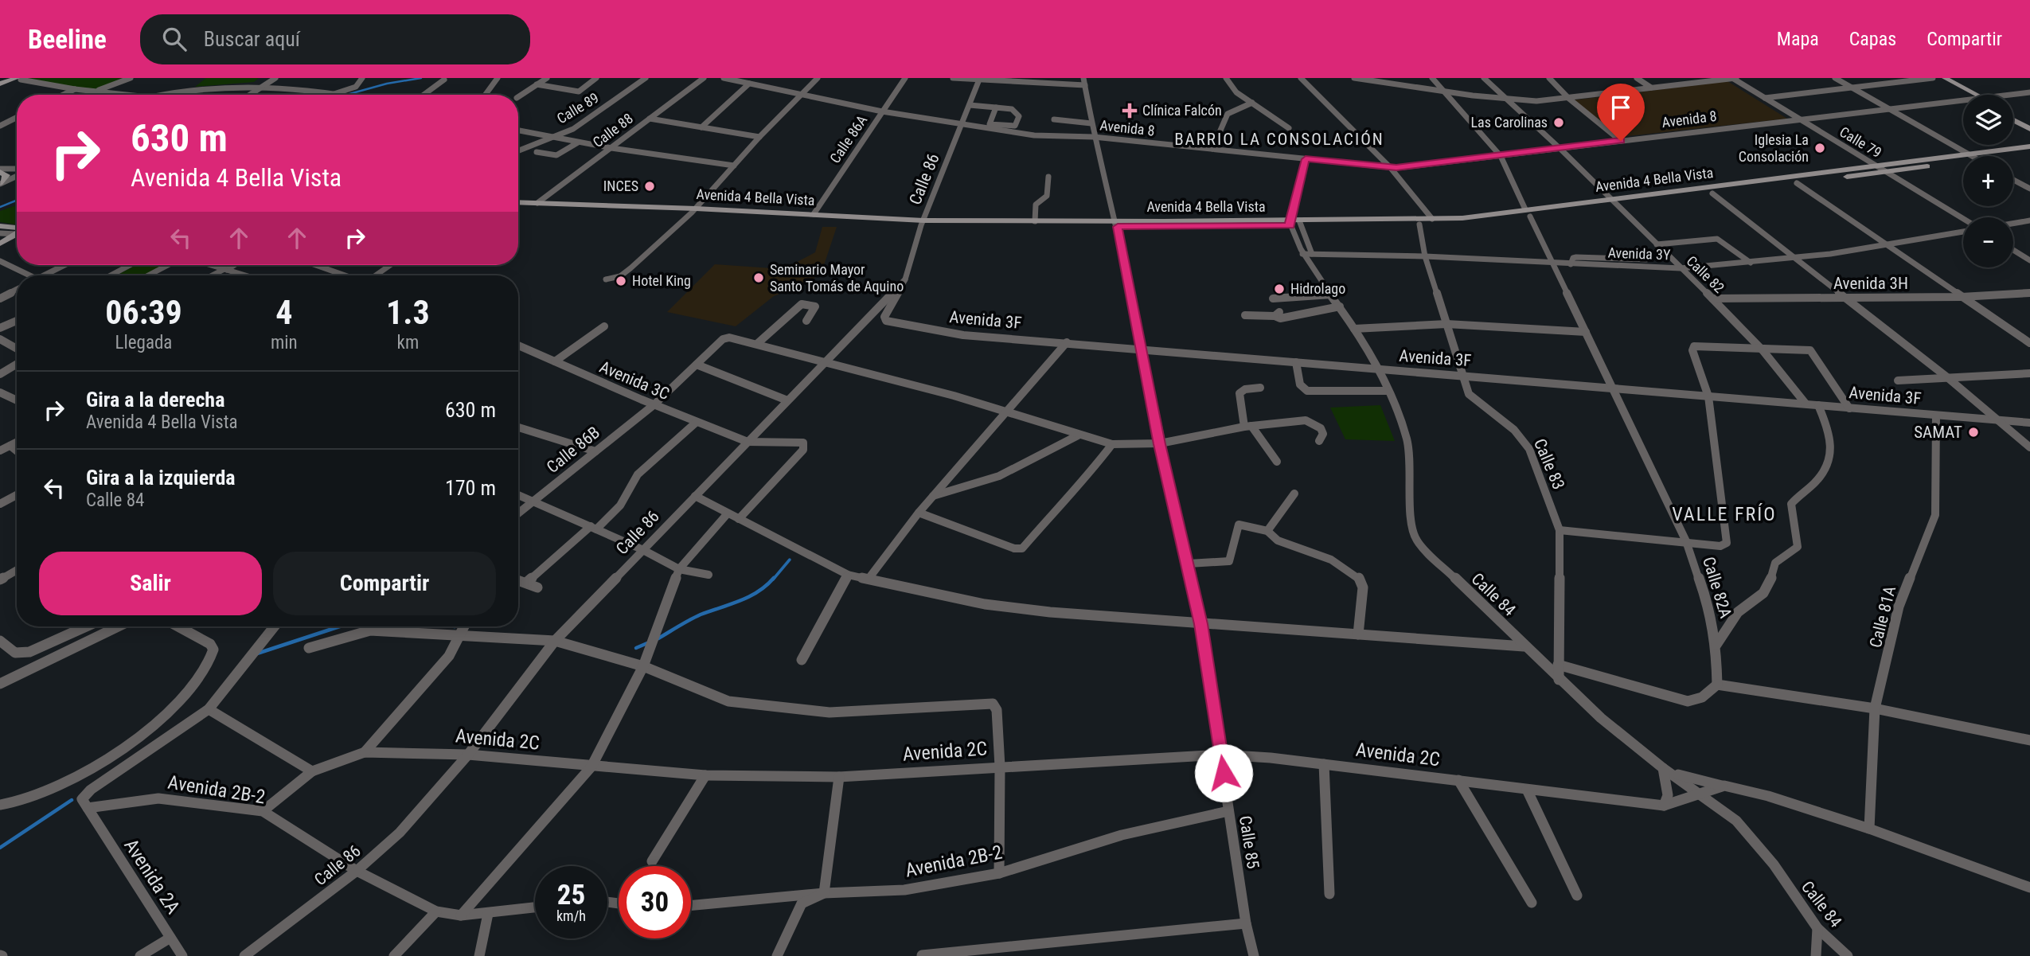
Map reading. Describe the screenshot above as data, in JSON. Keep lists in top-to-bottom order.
{
  "streets": {
    "street": [
      "Calle 89",
      "Avenida 8",
      "Calle 88",
      "Calle 86A",
      "Calle 79",
      "Calle 86",
      "Avenida 4 Bella Vista",
      "Avenida 3Y",
      "Calle 82",
      "Avenida 3H",
      "Avenida 3F",
      "Avenida 3C",
      "Calle 86B",
      "Calle 83",
      "Calle 82A",
      "Calle 84",
      "Calle 81A",
      "Avenida 2C",
      "Avenida 2B-2",
      "Calle 85",
      "Avenida 2A"
    ]
  },
  "crossings": [
    ["Avenida 8", "Calle 86A"],
    ["Avenida 8", "Calle 79"],
    ["Avenida 8", "Calle 86"],
    ["Avenida 8", "Calle 82"],
    ["Avenida 8", "Calle 82A"],
    ["Avenida 8", "Calle 85"],
    ["Calle 88", "Avenida 4 Bella Vista"],
    ["Calle 86A", "Avenida 4 Bella Vista"],
    ["Calle 79", "Avenida 4 Bella Vista"],
    ["Calle 86", "Avenida 4 Bella Vista"],
    ["Calle 86", "Avenida 3F"],
    ["Calle 86", "Avenida 3C"],
    ["Calle 86", "Avenida 2C"],
    ["Calle 86", "Avenida 2B-2"],
    ["Avenida 4 Bella Vista", "Calle 82"],
    ["Avenida 4 Bella Vista", "Calle 83"],
    ["Avenida 4 Bella Vista", "Calle 82A"],
    ["Avenida 4 Bella Vista", "Calle 84"],
    ["Avenida 4 Bella Vista", "Calle 85"],
    ["Avenida 3Y", "Calle 82"],
    ["Avenida 3Y", "Calle 83"],
    ["Avenida 3Y", "Calle 82A"],
    ["Avenida 3Y", "Calle 84"],
    ["Calle 82", "Avenida 3H"],
    ["Calle 82", "Avenida 3F"],
    ["Avenida 3F", "Calle 83"],
    ["Avenida 3F", "Calle 82A"],
    ["Avenida 3F", "Calle 84"],
    ["Avenida 3F", "Calle 81A"],
    ["Avenida 3F", "Calle 85"],
    ["Avenida 3C", "Calle 86B"],
    ["Calle 83", "Calle 84"],
    ["Calle 84", "Avenida 2C"],
    ["Avenida 2C", "Calle 85"],
    ["Avenida 2B-2", "Calle 85"],
    ["Avenida 2B-2", "Avenida 2A"]
  ],
  "districts": ["BARRIO LA CONSOLACIÓN", "VALLE FRÍO"],
  "places": {
    "health": ["Clínica Falcón"],
    "other": [
      "Las Carolinas",
      "Iglesia La Consolación",
      "INCES",
      "Seminario Mayor Santo Tomás de Aquino",
      "Hotel King",
      "Hidrolago",
      "SAMAT"
    ]
  },
  "page": {
    "header": "Beeline",
    "search": "Buscar aquí",
    "nav": ["Mapa", "Capas", "Compartir"],
    "map_buttons": ["+", "−"],
    "turn": ["630 m", "Avenida 4 Bella Vista"],
    "eta": [
      "06:39",
      "Llegada",
      "4",
      "min",
      "1.3",
      "km"
    ],
    "list": [
      {
        "name": "Gira a la derecha",
        "note": "Avenida 4 Bella Vista",
        "value": "630 m"
      },
      {
        "name": "Gira a la izquierda",
        "note": "Calle 84",
        "value": "170 m"
      }
    ],
    "buttons": ["Salir", "Compartir"],
    "speed": "25 km/h",
    "limit": "30"
  }
}
